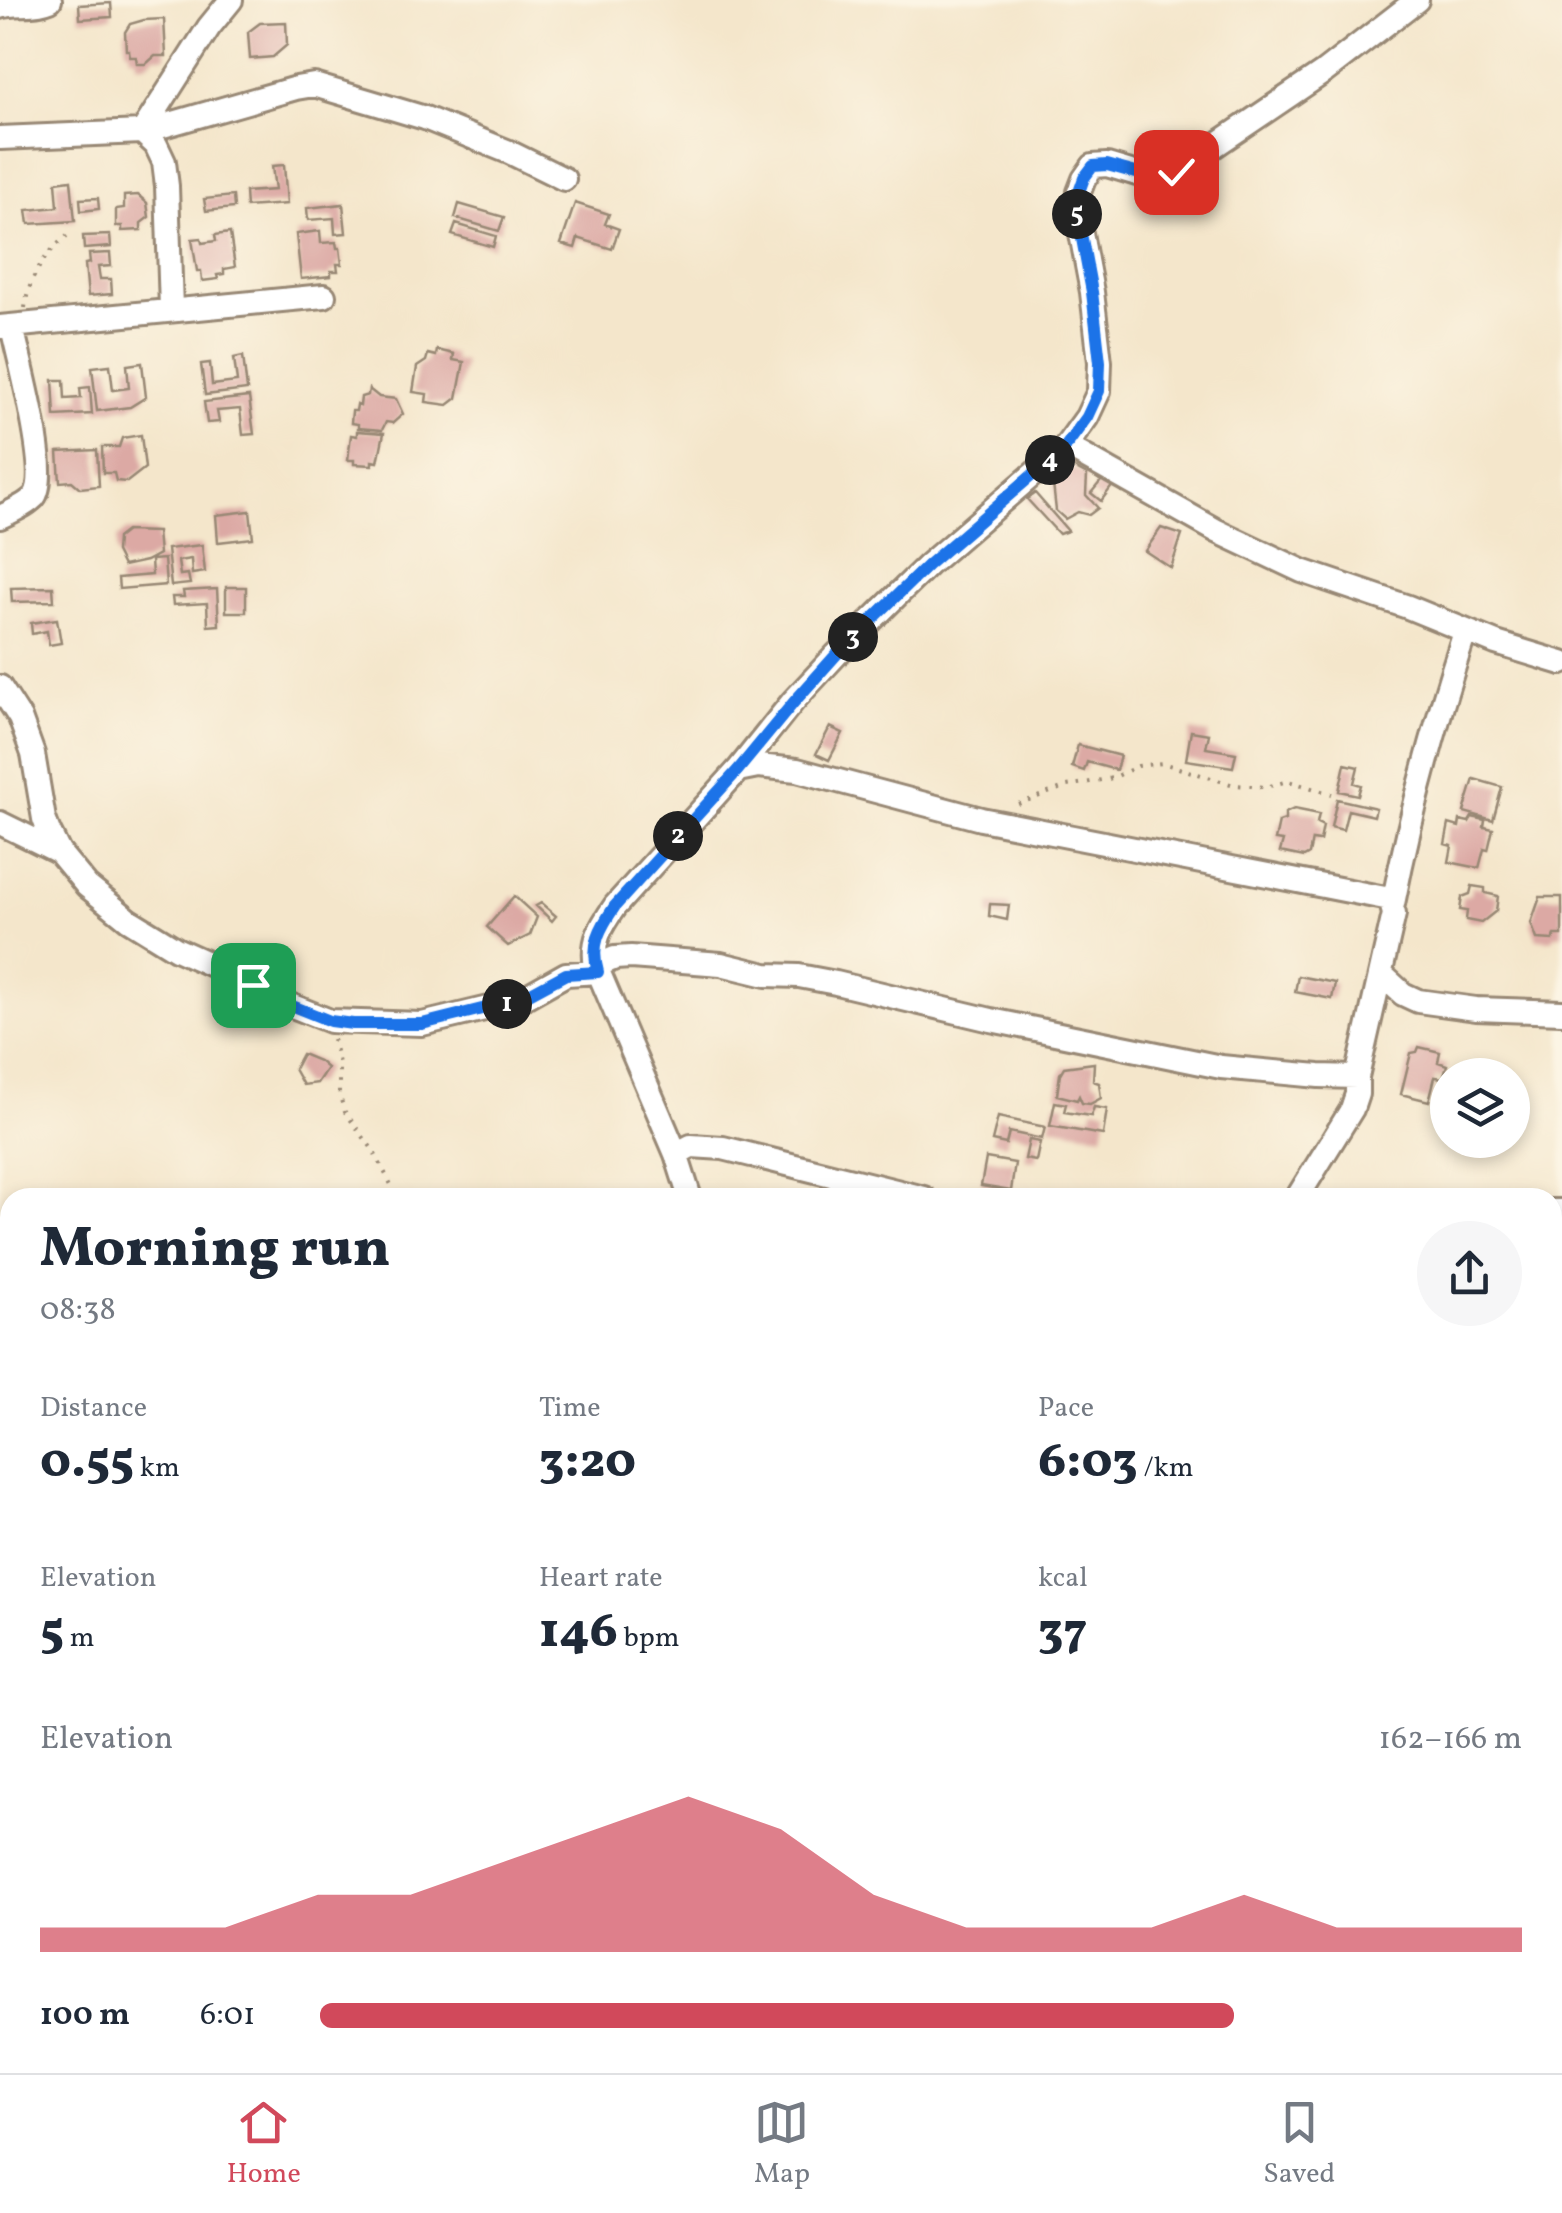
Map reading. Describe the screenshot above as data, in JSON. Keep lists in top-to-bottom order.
{
  "page": {
    "pins": [
      "5",
      "4",
      "3",
      "2",
      "1"
    ],
    "heading": ["Morning run", "08:38"],
    "stats": [
      ["Distance", "0.55 km"],
      ["Time", "3:20"],
      ["Pace", "6:03 /km"],
      ["Elevation", "5 m"],
      ["Heart rate", "146 bpm"],
      ["kcal", "37"]
    ],
    "chart": ["Elevation", "162–166 m"],
    "list": [
      {
        "name": "100 m",
        "note": "6:01"
      }
    ],
    "tabs": ["Home", "Map", "Saved"]
  }
}
